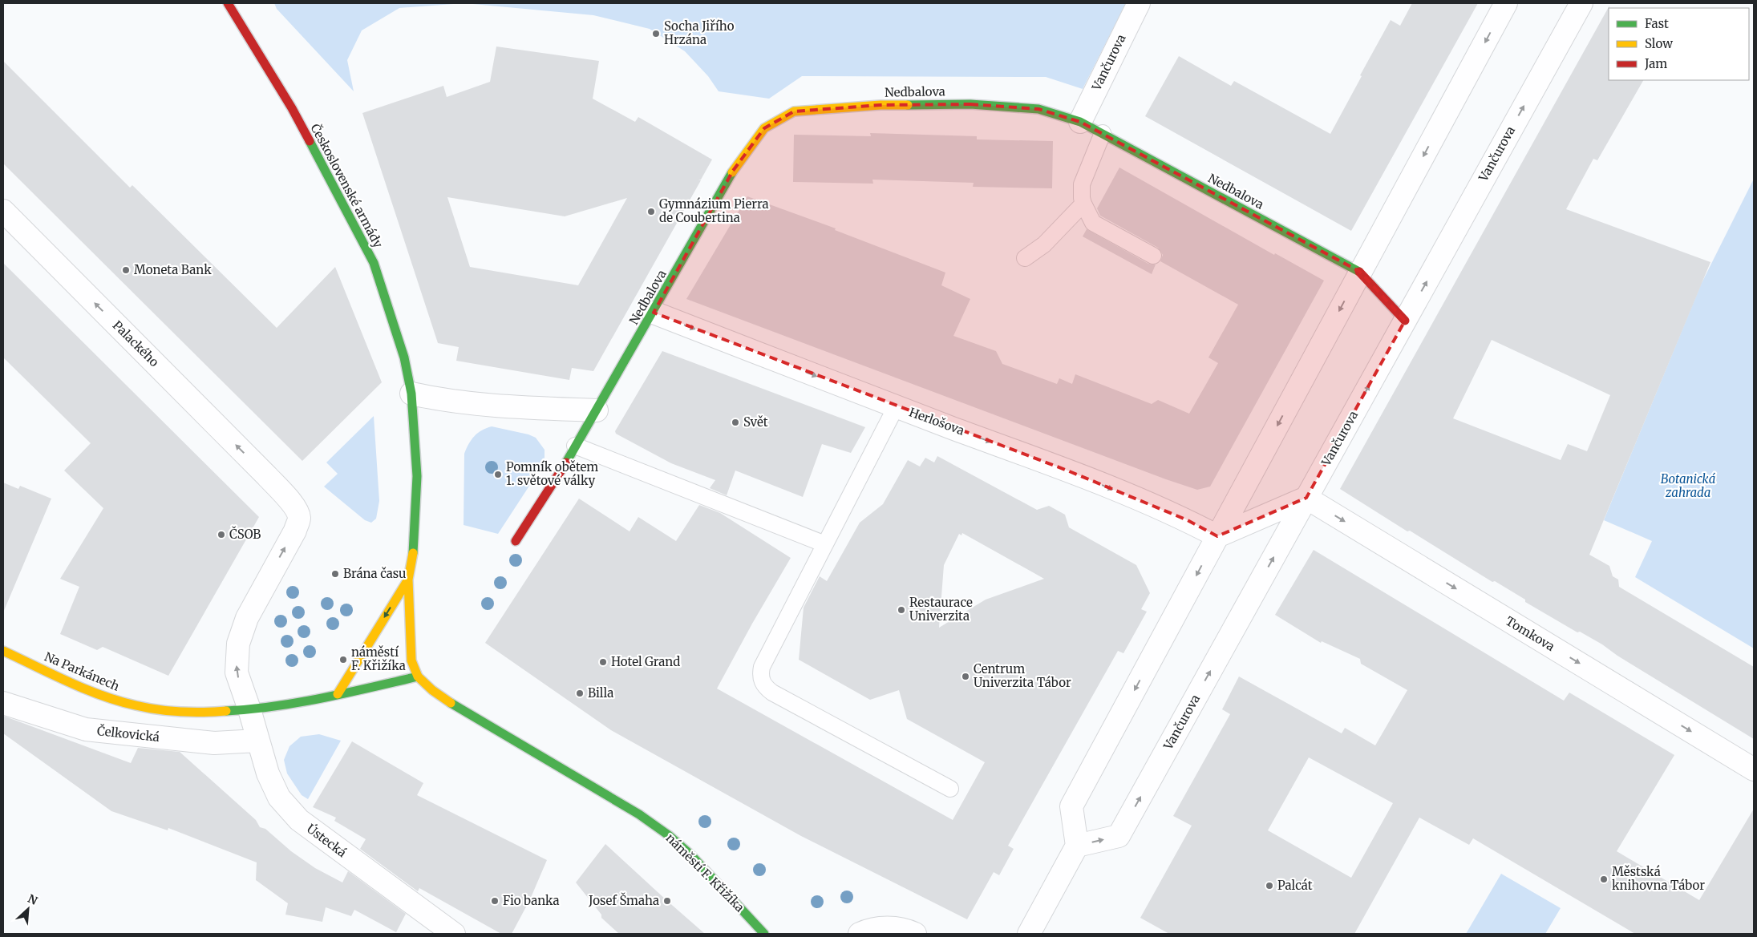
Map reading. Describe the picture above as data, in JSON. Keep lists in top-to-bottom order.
{
  "streets": {
    "main road": [
      "Nedbalova",
      "Československé armády",
      "Na Parkánech",
      "náměstí F. Křižíka"
    ],
    "street": [
      "Vančurova",
      "Palackého",
      "Herlošova",
      "Tomkova",
      "Čelkovická",
      "Ústecká"
    ]
  },
  "crossings": [
    ["Vančurova", "Nedbalova"],
    ["Vančurova", "Tomkova"],
    ["Nedbalova", "Herlošova"],
    ["Československé armády", "náměstí F. Křižíka"],
    ["Palackého", "Na Parkánech"],
    ["Palackého", "Ústecká"],
    ["Na Parkánech", "Ústecká"],
    ["Čelkovická", "Ústecká"]
  ],
  "one_way": ["Palackého", "Herlošova", "Tomkova"],
  "parks": ["Botanická zahrada"],
  "places": [
    "Socha Jiřího Hrzána",
    "Gymnázium Pierra de Coubertina",
    "Moneta Bank",
    "Svět",
    "Pomník obětem 1. světové války",
    "ČSOB",
    "Brána času",
    "Restaurace Univerzita",
    "náměstí F. Křižíka",
    "Hotel Grand",
    "Centrum Univerzita Tábor",
    "Billa",
    "Městská knihovna Tábor",
    "Palcát",
    "Fio banka",
    "Josef Šmaha"
  ],
  "legend": ["Fast", "Slow", "Jam"],
  "north": "top right"
}
